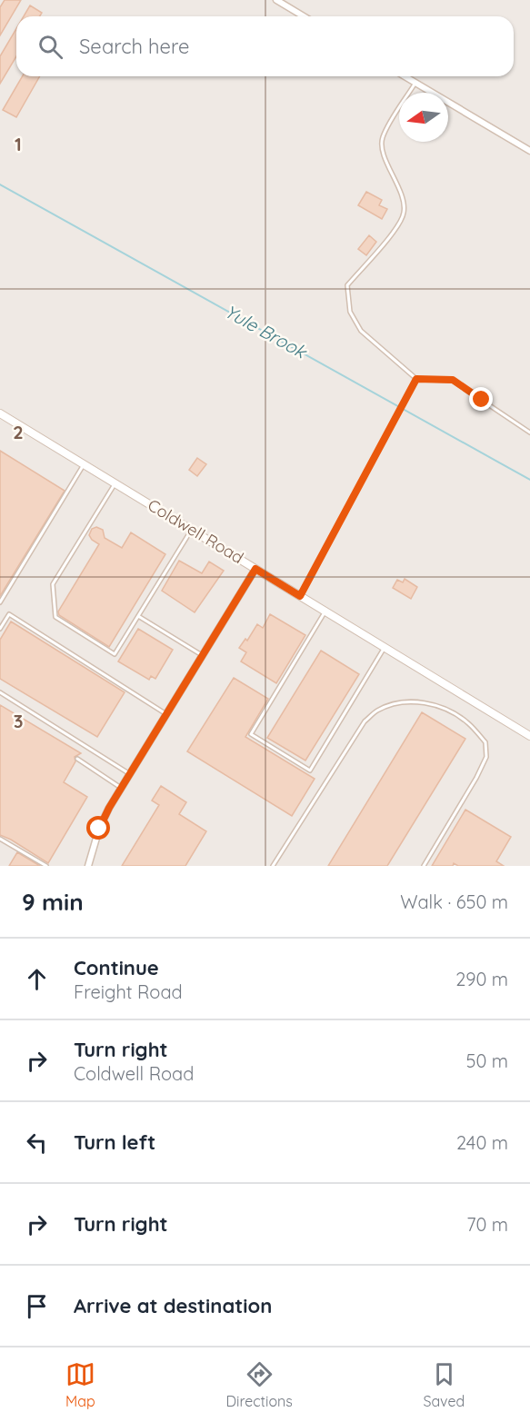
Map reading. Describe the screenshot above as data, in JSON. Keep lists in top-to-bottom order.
{
  "streets": {
    "street": ["Coldwell Road"]
  },
  "water": ["Yule Brook"],
  "north": "left",
  "page": {
    "search": "Search here",
    "heading": ["9 min", "Walk · 650 m"],
    "list": [
      ["Continue", "Freight Road", "290 m"],
      ["Turn right", "Coldwell Road", "50 m"],
      ["Turn left", "240 m"],
      ["Turn right", "70 m"],
      "Arrive at destination"
    ],
    "nav": ["Map", "Directions", "Saved"]
  },
  "grid": {
    "rows": ["1", "2", "3"]
  }
}
